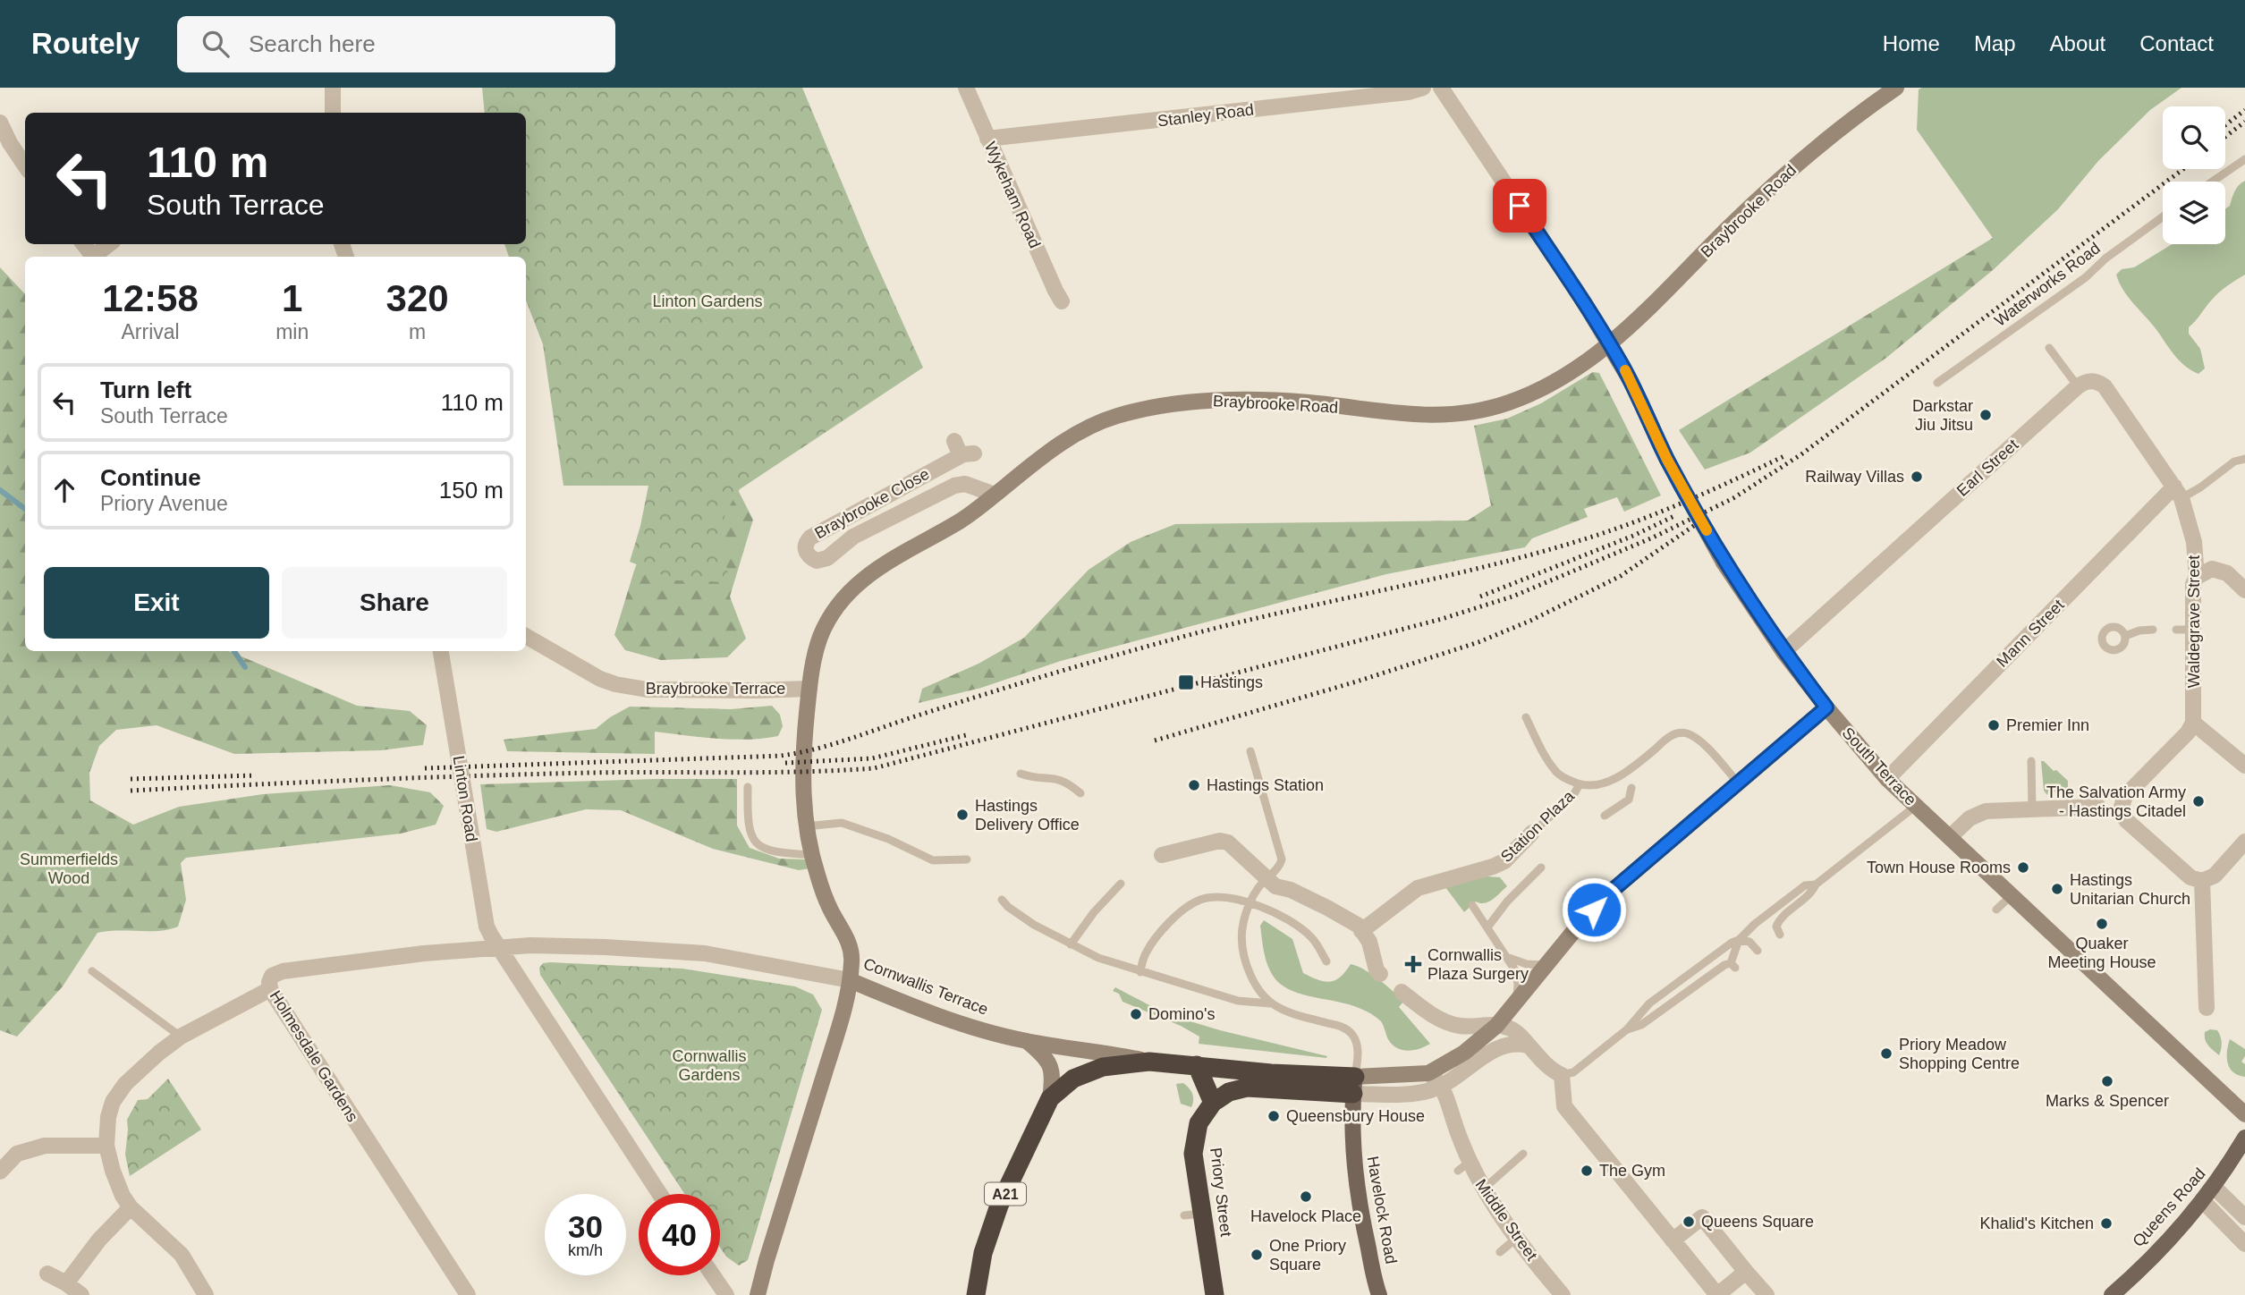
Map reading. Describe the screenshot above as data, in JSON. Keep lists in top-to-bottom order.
{
  "streets": {
    "highway": ["Cornwallis Terrace", "Priory Street", "A21"],
    "main road": ["Queens Road", "Havelock Road"],
    "street": [
      "Stanley Road",
      "Wykeham Road",
      "Braybrooke Road",
      "Earl Street",
      "Braybrooke Close",
      "Waldegrave Street",
      "Mann Street",
      "Braybrooke Terrace",
      "South Terrace",
      "Linton Road",
      "Station Plaza",
      "Holmesdale Gardens",
      "Middle Street"
    ],
    "lane": ["Waterworks Road"]
  },
  "crossings": [
    ["Stanley Road", "Wykeham Road"],
    ["Braybrooke Road", "Braybrooke Close"],
    ["Braybrooke Road", "Braybrooke Terrace"],
    ["Braybrooke Road", "South Terrace"],
    ["Braybrooke Road", "Cornwallis Terrace"],
    ["Earl Street", "South Terrace"],
    ["Waldegrave Street", "Mann Street"],
    ["Mann Street", "South Terrace"],
    ["Linton Road", "Holmesdale Gardens"],
    ["Cornwallis Terrace", "A21"],
    ["Cornwallis Terrace", "Havelock Road"]
  ],
  "parks": ["Linton Gardens", "Summerfields Wood", "Cornwallis Gardens"],
  "places": {
    "other": [
      "Darkstar Jiu Jitsu",
      "Railway Villas",
      "Premier Inn",
      "Hastings Station",
      "The Salvation Army - Hastings Citadel",
      "Hastings Delivery Office",
      "Town House Rooms",
      "Hastings Unitarian Church",
      "Quaker Meeting House",
      "Domino's",
      "Priory Meadow Shopping Centre",
      "Marks & Spencer",
      "Queensbury House",
      "The Gym",
      "Havelock Place",
      "Queens Square",
      "Khalid's Kitchen",
      "One Priory Square"
    ],
    "transit": ["Hastings"],
    "health": ["Cornwallis Plaza Surgery"]
  },
  "page": {
    "header": "Routely",
    "search": "Search here",
    "nav": [
      "Home",
      "Map",
      "About",
      "Contact"
    ],
    "turn": ["110 m", "South Terrace"],
    "eta": [
      "12:58",
      "Arrival",
      "1",
      "min",
      "320",
      "m"
    ],
    "list": [
      {
        "name": "Turn left",
        "note": "South Terrace",
        "value": "110 m"
      },
      {
        "name": "Continue",
        "note": "Priory Avenue",
        "value": "150 m"
      }
    ],
    "buttons": ["Exit", "Share"],
    "speed": "30 km/h",
    "limit": "40"
  }
}
